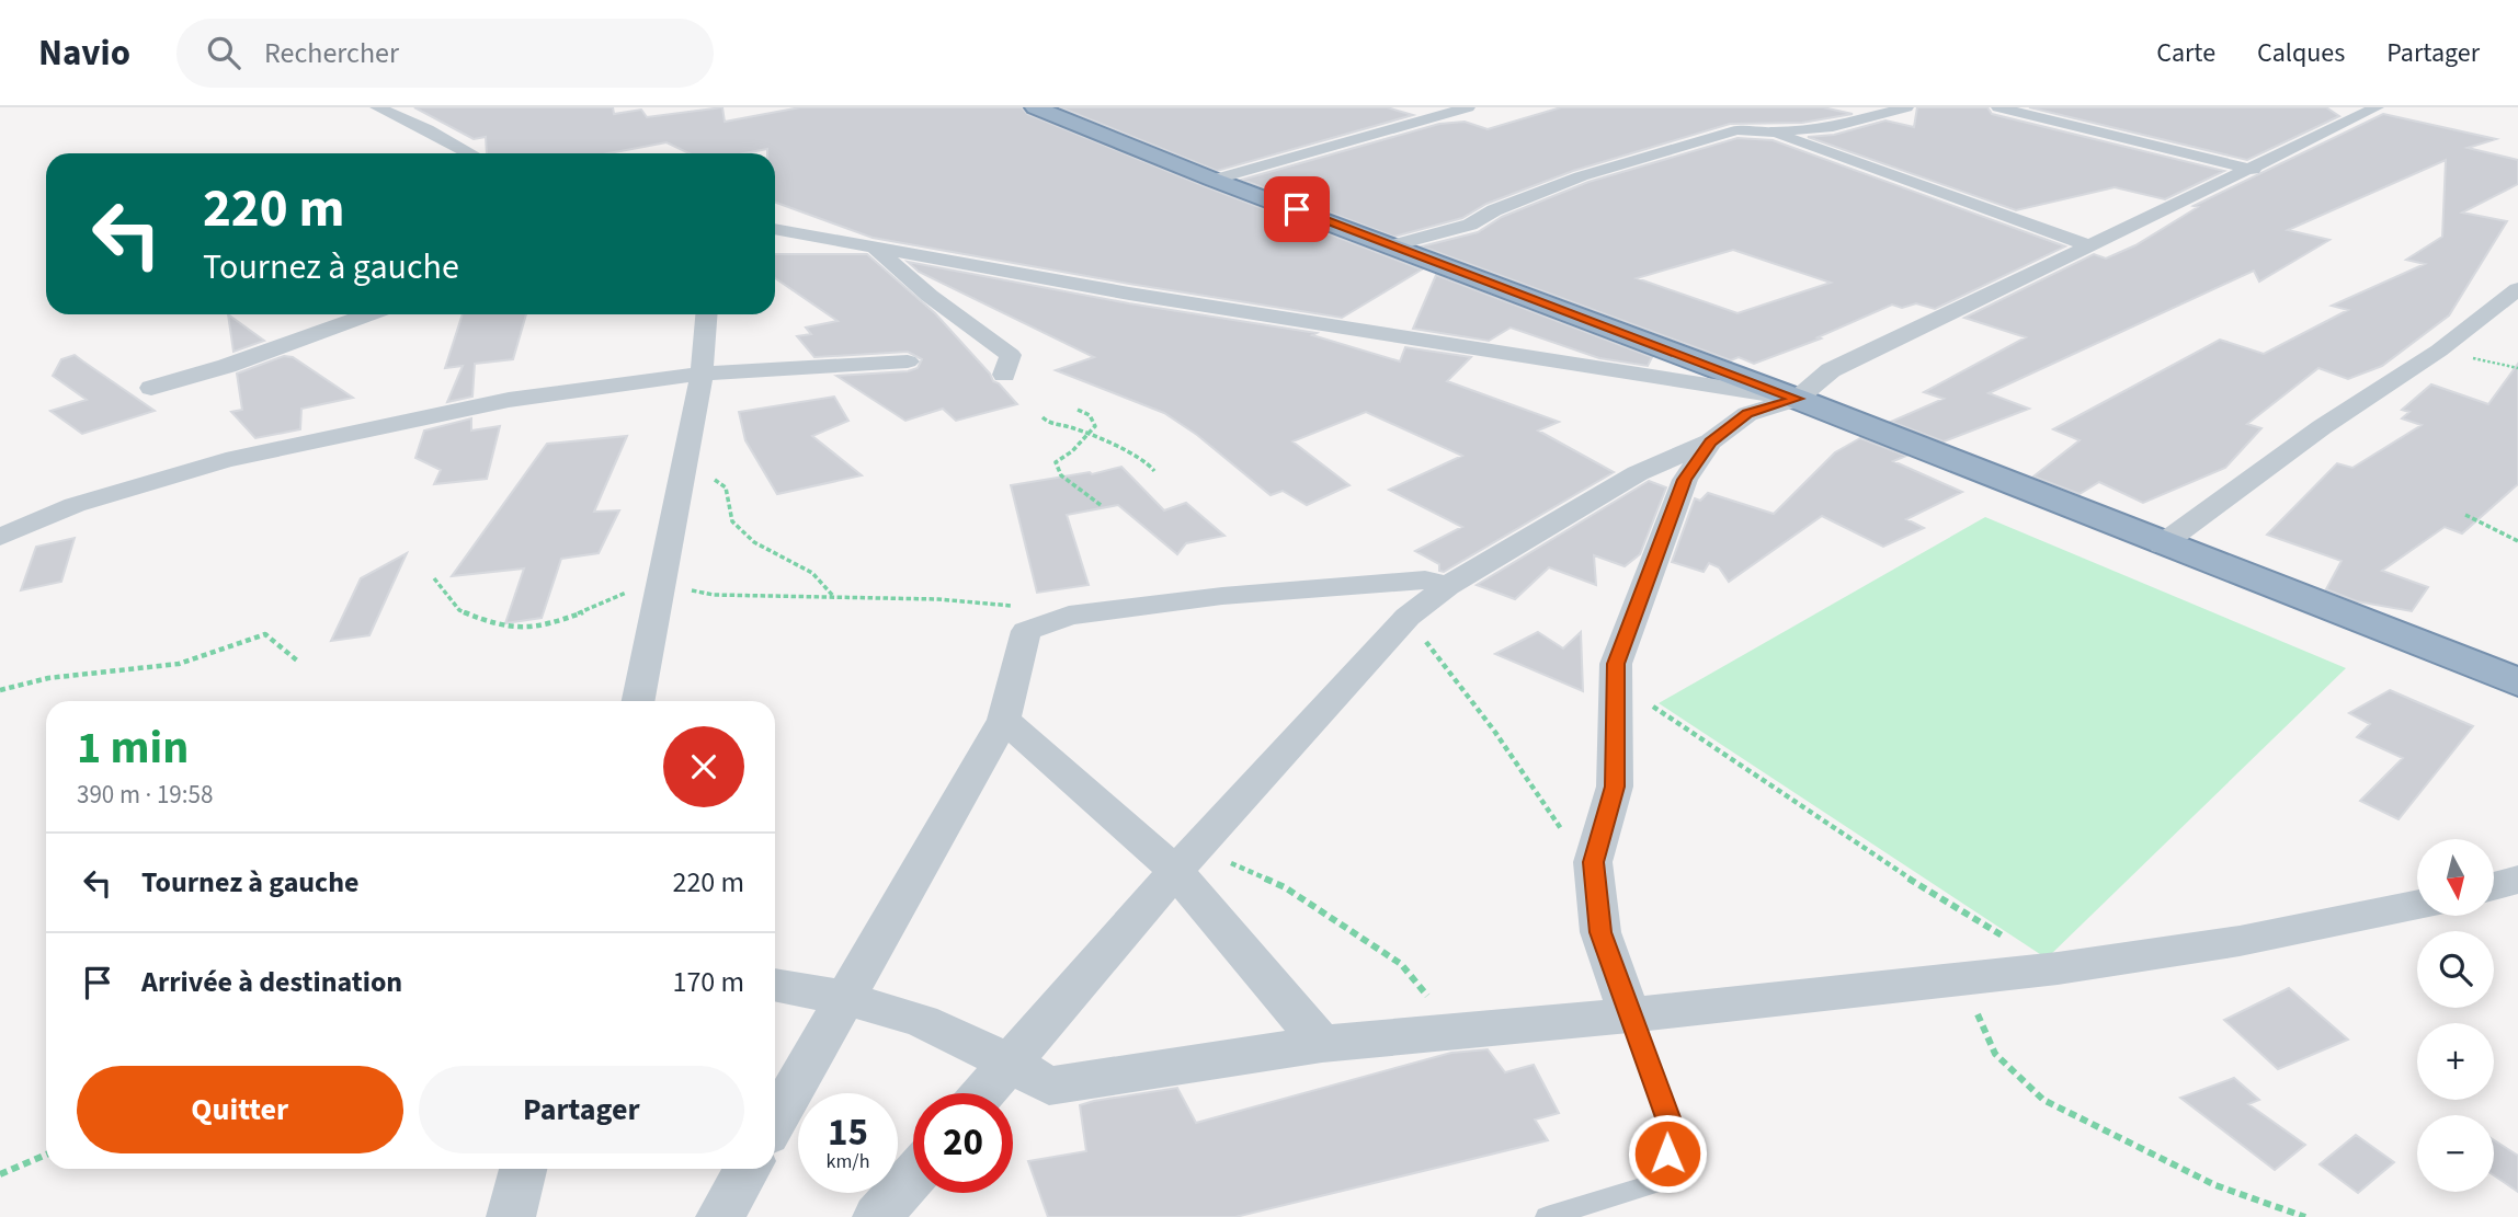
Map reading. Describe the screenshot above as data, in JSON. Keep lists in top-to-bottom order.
{
  "north": "bottom",
  "page": {
    "header": "Navio",
    "search": "Rechercher",
    "nav": ["Carte", "Calques", "Partager"],
    "turn": ["220 m", "Tournez à gauche"],
    "heading": ["1 min", "390 m · 19:58"],
    "list": [
      {
        "name": "Tournez à gauche",
        "value": "220 m"
      },
      {
        "name": "Arrivée à destination",
        "value": "170 m"
      }
    ],
    "map_buttons": ["+", "−"],
    "buttons": ["Quitter", "Partager"],
    "speed": "15 km/h",
    "limit": "20"
  }
}
